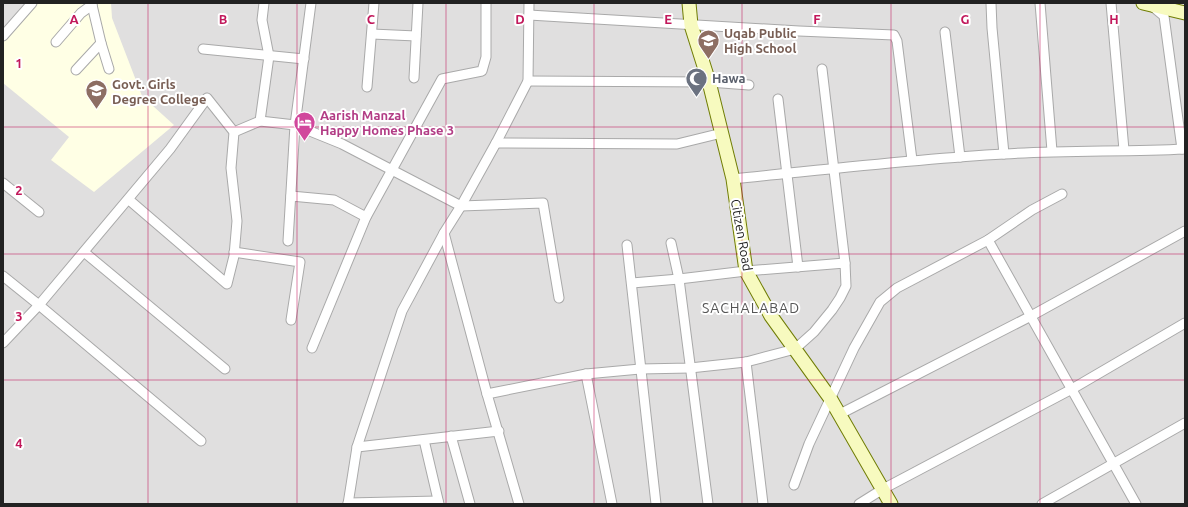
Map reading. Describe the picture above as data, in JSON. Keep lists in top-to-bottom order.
{
  "streets": {
    "street": ["Citizen Road"]
  },
  "districts": ["SACHALABAD"],
  "places": {
    "school or university": ["Uqab Public High School", "Govt. Girls Degree College"],
    "mosque": ["Hawa"],
    "hotel": ["Aarish Manzal Happy Homes Phase 3"]
  },
  "grid": {
    "columns": [
      "A",
      "B",
      "C",
      "D",
      "E",
      "F",
      "G",
      "H"
    ],
    "rows": [
      "1",
      "2",
      "3",
      "4"
    ]
  }
}
